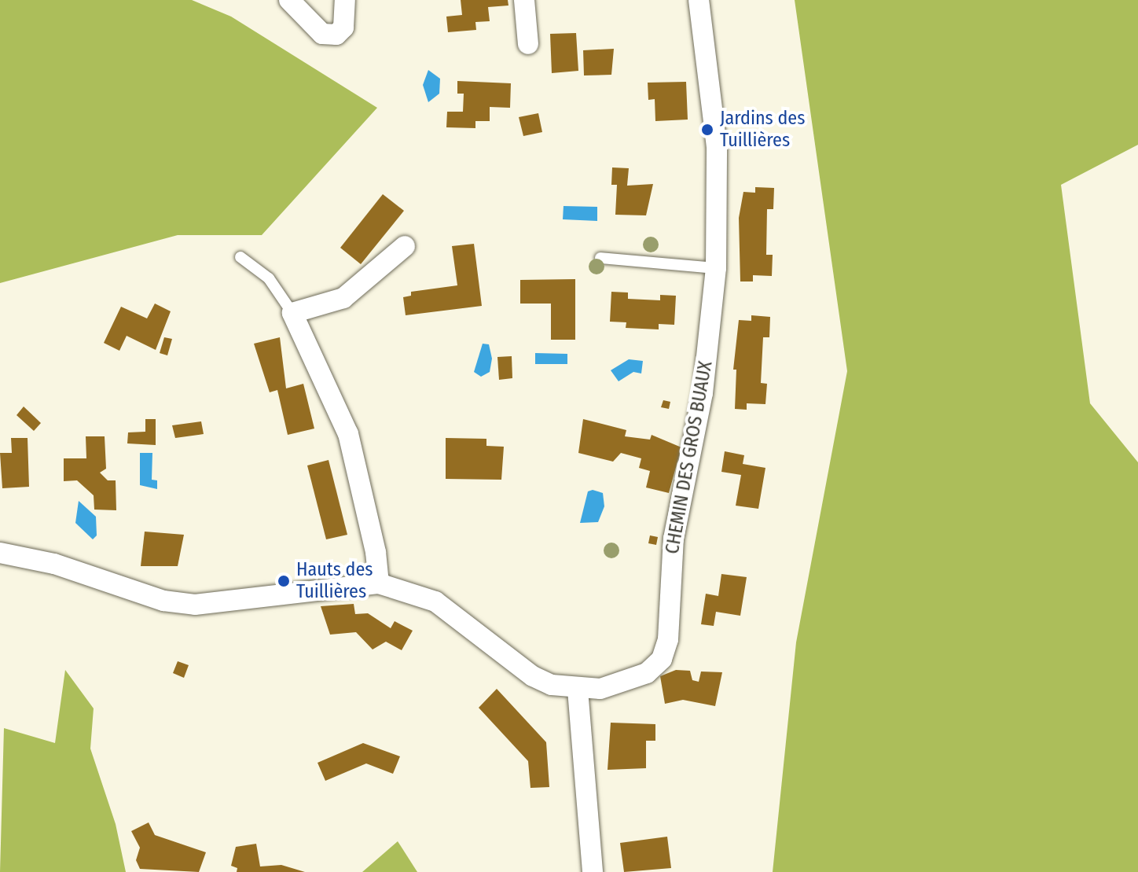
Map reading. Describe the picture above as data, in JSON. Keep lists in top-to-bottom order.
{
  "streets": {
    "street": ["CHEMIN DES GROS BUAUX"]
  },
  "places": ["Jardins des Tuillières", "Hauts des Tuillières"]
}
